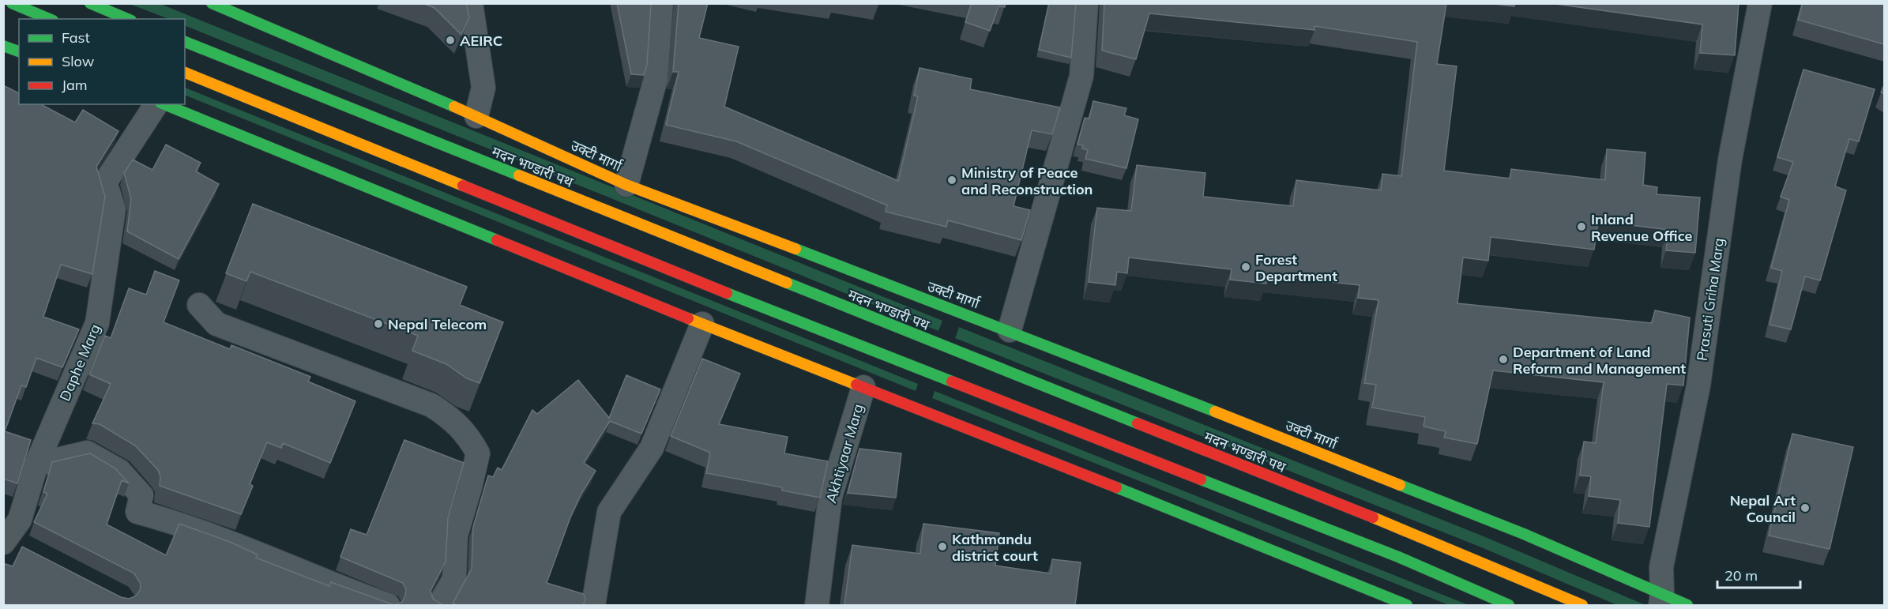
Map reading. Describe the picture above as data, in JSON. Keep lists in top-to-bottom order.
{
  "streets": {
    "main road": ["उक्टी मार्गा", "मदन भण्डारी पथ"],
    "street": ["Prasuti Griha Marg", "Daphe Marg", "Akhtiyaar Marg"]
  },
  "crossings": [
    ["उक्टी मार्गा", "Prasuti Griha Marg"]
  ],
  "places": [
    "AEIRC",
    "Ministry of Peace and Reconstruction",
    "Inland Revenue Office",
    "Forest Department",
    "Nepal Telecom",
    "Department of Land Reform and Management",
    "Nepal Art Council",
    "Kathmandu district court"
  ],
  "legend": ["Fast", "Slow", "Jam"],
  "scale_bar": "20 m"
}
